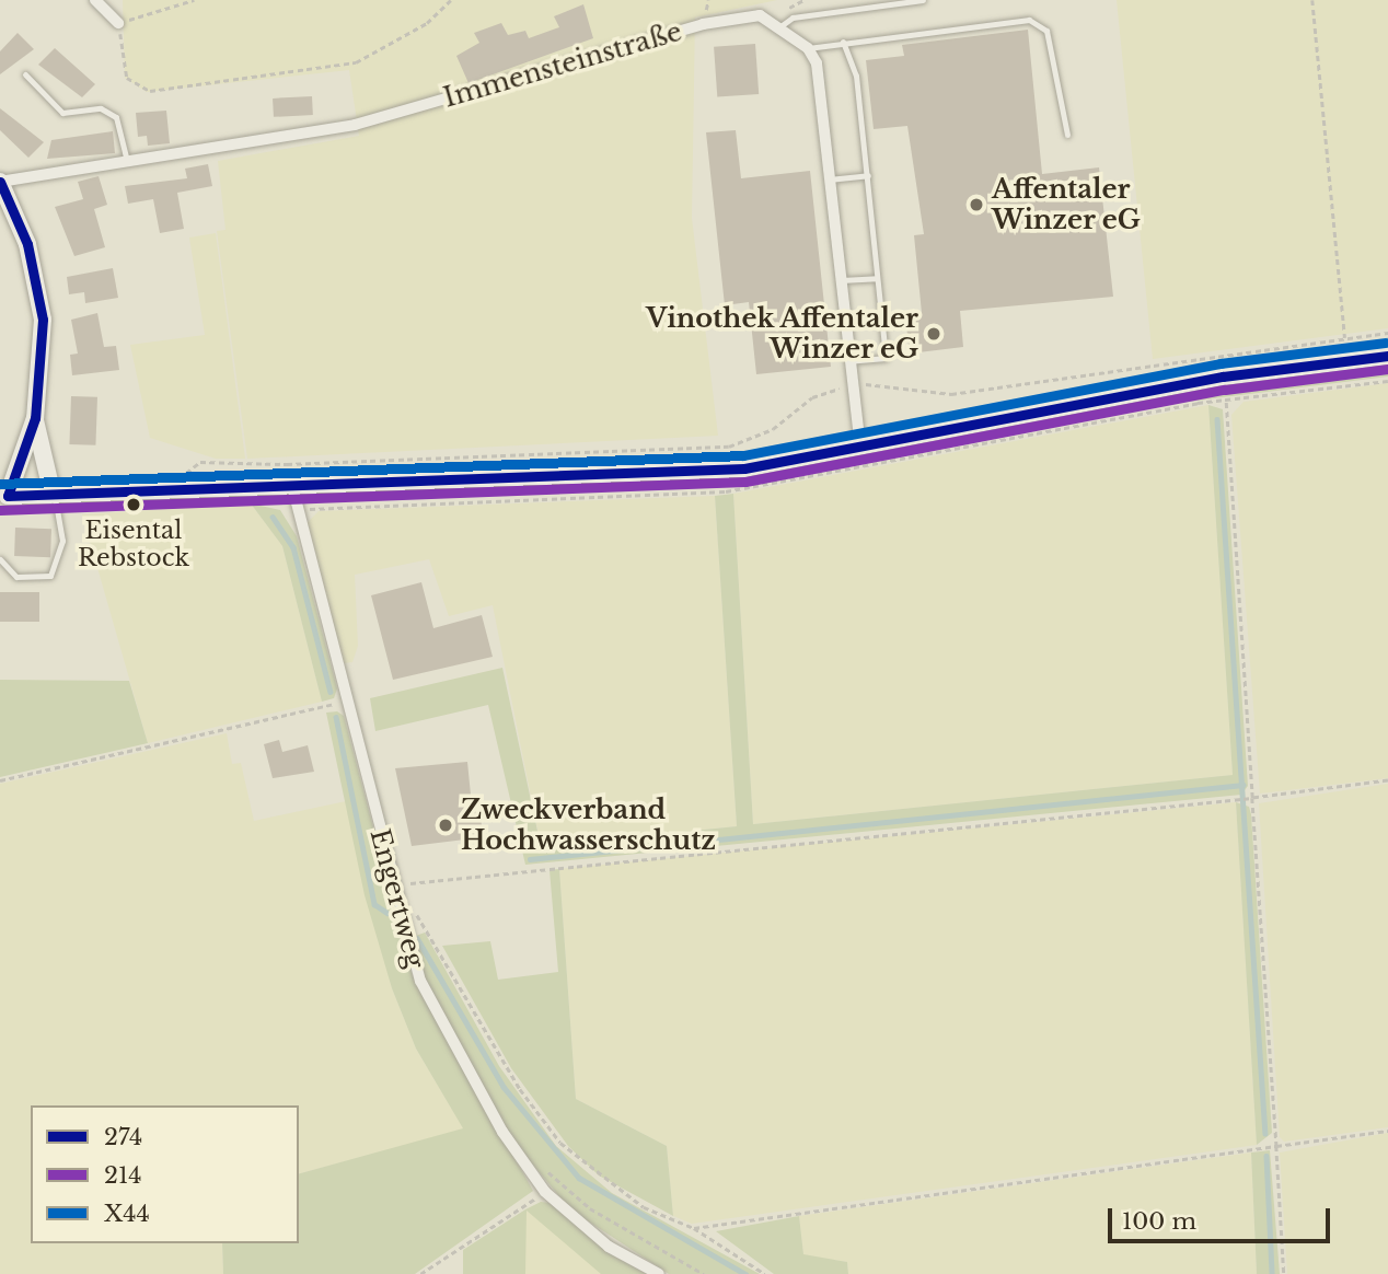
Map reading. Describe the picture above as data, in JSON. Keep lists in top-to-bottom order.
{
  "streets": {
    "street": ["Immensteinstraße", "Engertweg"]
  },
  "places": [
    "Affentaler Winzer eG",
    "Vinothek Affentaler Winzer eG",
    "Eisental Rebstock",
    "Zweckverband Hochwasserschutz"
  ],
  "lines": ["transit line 274", "transit line X44", "transit line 214"],
  "legend": ["274", "214", "X44"],
  "scale_bar": "100 m"
}
